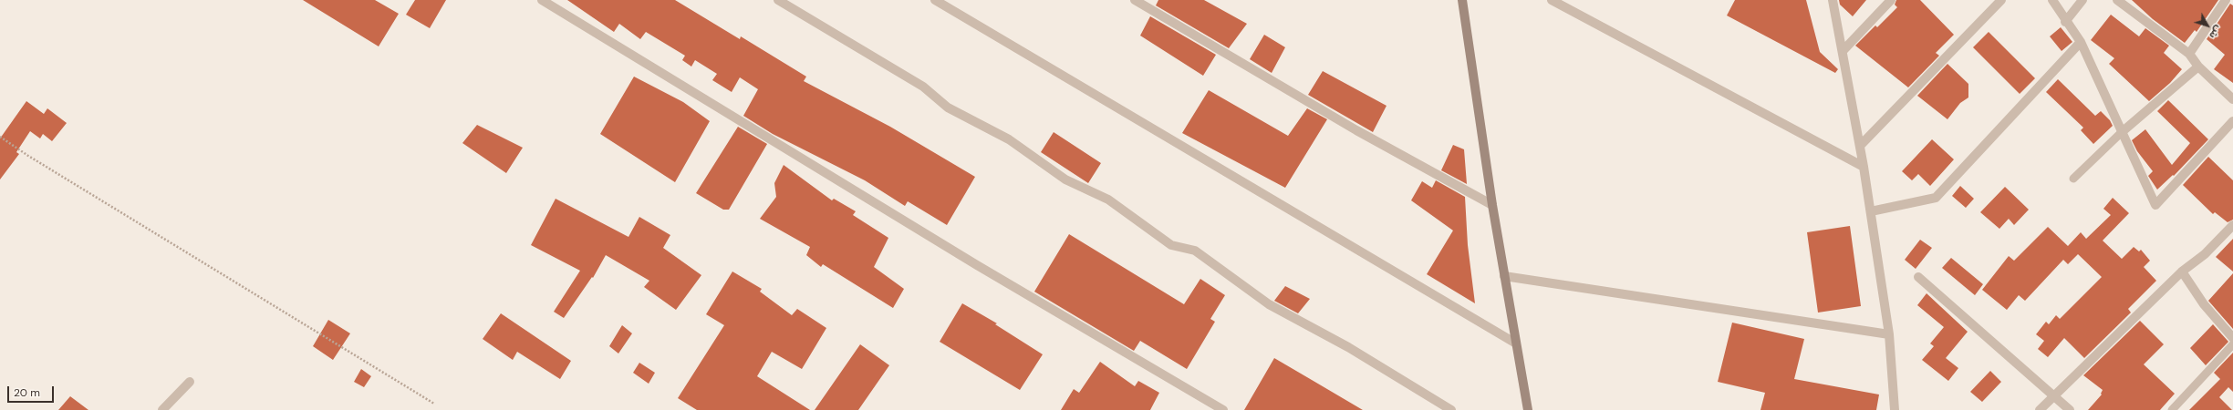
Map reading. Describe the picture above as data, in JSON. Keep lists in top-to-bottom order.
{
  "scale_bar": "20 m",
  "north": "bottom right"
}
